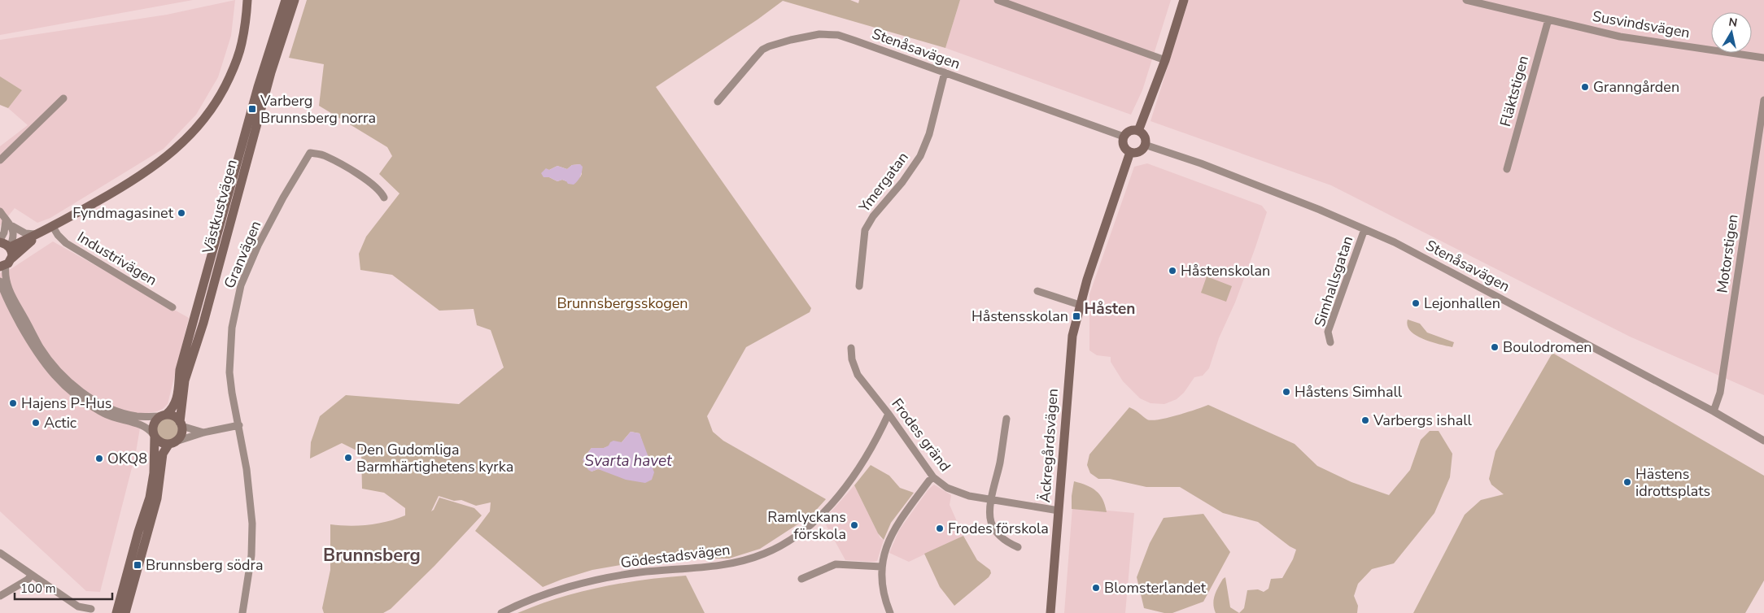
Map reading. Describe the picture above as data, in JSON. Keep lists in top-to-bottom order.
{
  "streets": {
    "street": [
      "Susvindsvägen",
      "Stenåsavägen",
      "Fläktstigen",
      "Ymergatan",
      "Västkustvägen",
      "Motorstigen",
      "Granvägen",
      "Industrivägen",
      "Simhallsgatan",
      "Frodes gränd",
      "Äckregårdsvägen",
      "Gödestadsvägen"
    ]
  },
  "crossings": [
    ["Susvindsvägen", "Fläktstigen"],
    ["Stenåsavägen", "Ymergatan"],
    ["Stenåsavägen", "Motorstigen"],
    ["Stenåsavägen", "Simhallsgatan"],
    ["Stenåsavägen", "Äckregårdsvägen"],
    ["Frodes gränd", "Äckregårdsvägen"],
    ["Frodes gränd", "Gödestadsvägen"]
  ],
  "districts": ["Håsten", "Brunnsberg"],
  "water": ["Svarta havet"],
  "parks": ["Brunnsbergsskogen"],
  "places": {
    "other": [
      "Granngården",
      "Fyndmagasinet",
      "Håstenskolan",
      "Lejonhallen",
      "Boulodromen",
      "Håstens Simhall",
      "Hajens P-Hus",
      "Varbergs ishall",
      "Actic",
      "Den Gudomliga Barmhärtighetens kyrka",
      "OKQ8",
      "Hästens idrottsplats",
      "Ramlyckans förskola",
      "Frodes förskola",
      "Blomsterlandet"
    ],
    "transit": ["Varberg Brunnsberg norra", "Håstensskolan", "Brunnsberg södra"]
  },
  "scale_bar": "100 m",
  "north": "top"
}
